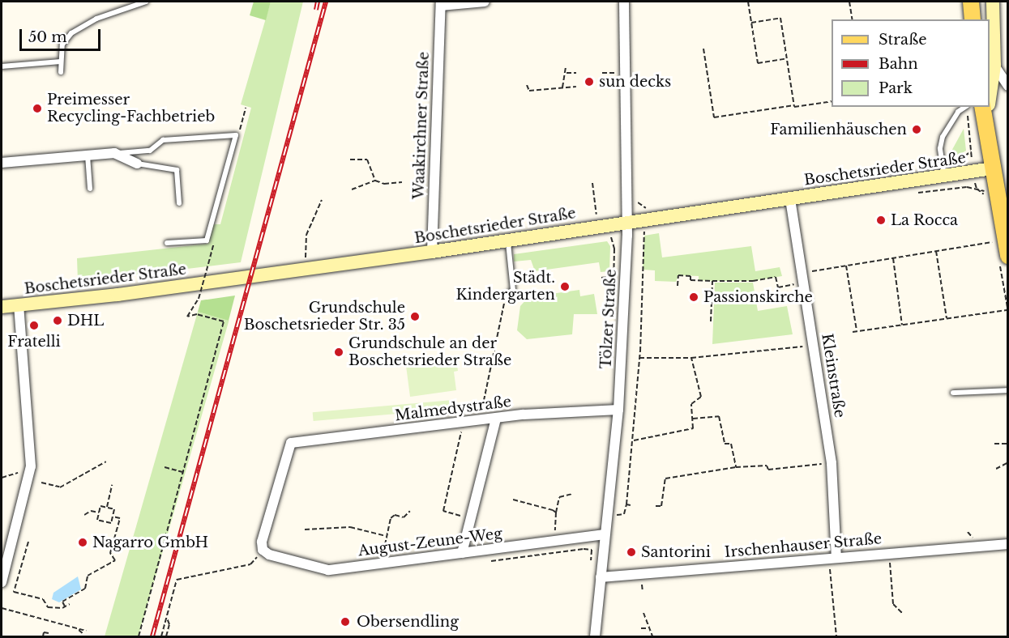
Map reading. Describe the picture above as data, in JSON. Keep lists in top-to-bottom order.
{
  "streets": {
    "main road": ["Boschetsrieder Straße"],
    "street": [
      "Waakirchner Straße",
      "Tölzer Straße",
      "Kleinstraße",
      "Malmedystraße",
      "August-Zeune-Weg",
      "Irschenhauser Straße"
    ]
  },
  "crossings": [
    ["Waakirchner Straße", "Boschetsrieder Straße"],
    ["Boschetsrieder Straße", "Tölzer Straße"],
    ["Boschetsrieder Straße", "Kleinstraße"],
    ["Tölzer Straße", "Malmedystraße"],
    ["Tölzer Straße", "August-Zeune-Weg"],
    ["Tölzer Straße", "Irschenhauser Straße"],
    ["Kleinstraße", "Irschenhauser Straße"],
    ["Malmedystraße", "August-Zeune-Weg"]
  ],
  "places": [
    "sun decks",
    "Preimesser Recycling-Fachbetrieb",
    "Familienhäuschen",
    "La Rocca",
    "Städt. Kindergarten",
    "Passionskirche",
    "Grundschule Boschetsrieder Str. 35",
    "DHL",
    "Fratelli",
    "Grundschule an der Boschetsrieder Straße",
    "Nagarro GmbH",
    "Santorini",
    "Obersendling"
  ],
  "legend": ["Straße", "Bahn", "Park"],
  "scale_bar": "50 m"
}
